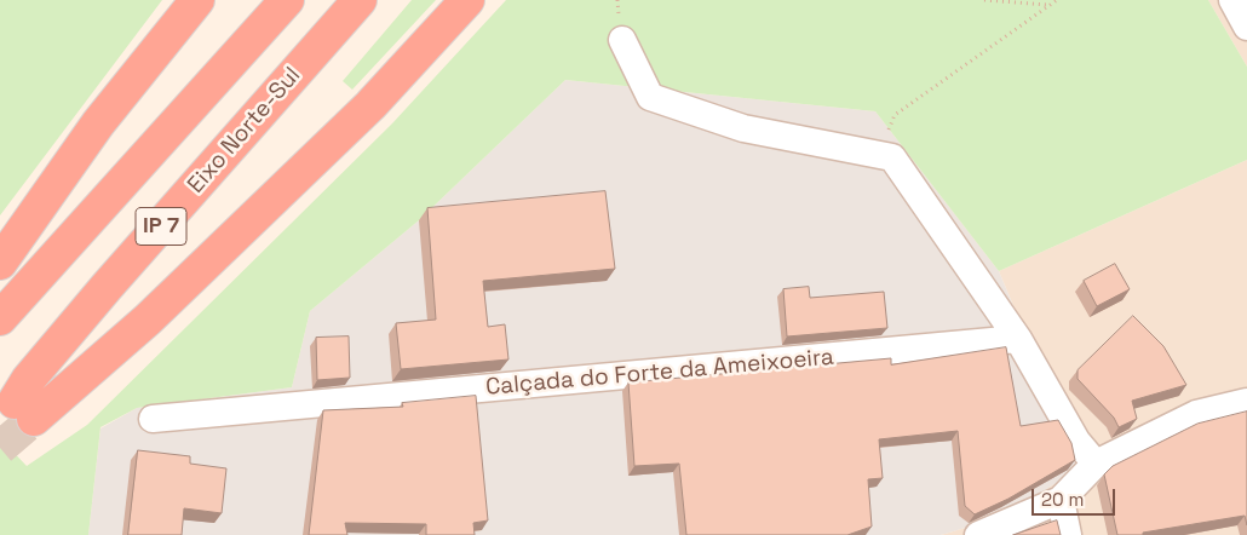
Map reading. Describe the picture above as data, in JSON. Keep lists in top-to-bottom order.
{
  "streets": {
    "highway": ["Eixo Norte-Sul", "IP 7"],
    "street": ["Calçada do Forte da Ameixoeira"]
  },
  "scale_bar": "20 m"
}
